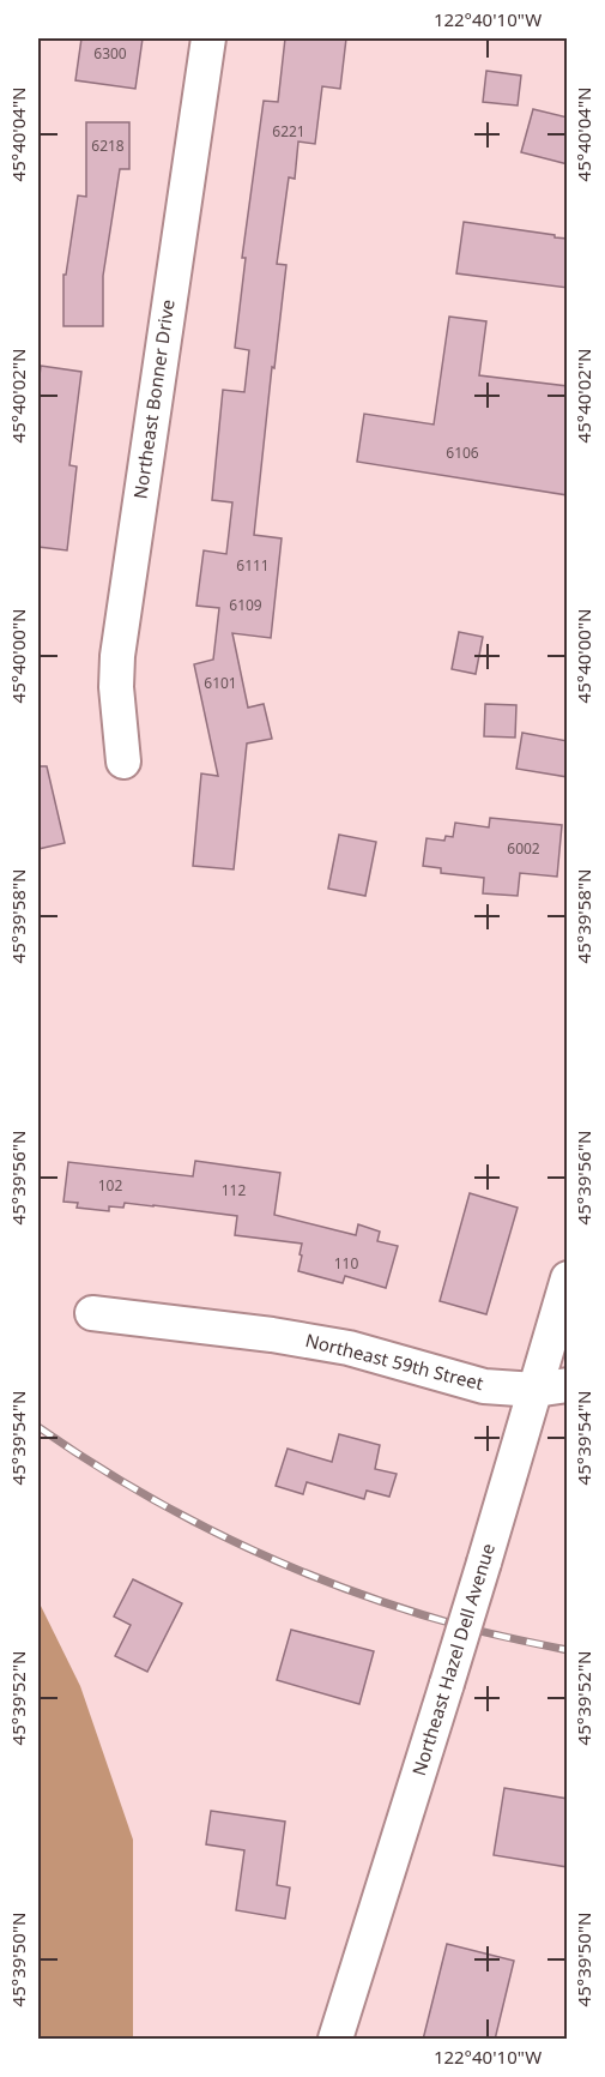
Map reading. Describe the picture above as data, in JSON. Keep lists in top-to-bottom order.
{
  "streets": {
    "street": ["Northeast Bonner Drive", "Northeast 59th Street", "Northeast Hazel Dell Avenue"]
  },
  "crossings": [
    ["Northeast 59th Street", "Northeast Hazel Dell Avenue"]
  ],
  "house_numbers": [
    "6300",
    "6221",
    "6218",
    "6106",
    "6111",
    "6109",
    "6101",
    "6002",
    "102",
    "112",
    "110"
  ],
  "coordinates": [
    "122°40'10\"W",
    "45°40'04\"N",
    "45°40'02\"N",
    "45°40'00\"N",
    "45°39'58\"N",
    "45°39'56\"N",
    "45°39'54\"N",
    "45°39'52\"N",
    "45°39'50\"N"
  ]
}
